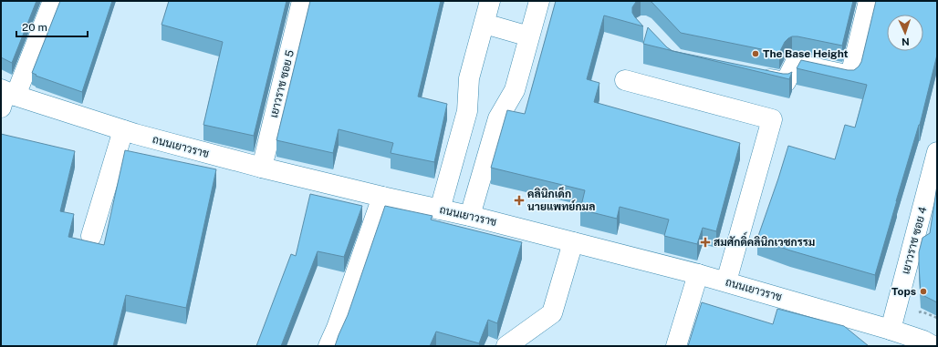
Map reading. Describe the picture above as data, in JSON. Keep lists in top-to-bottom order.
{
  "streets": {
    "main road": ["เยาวราช ซอย 5", "ถนนเยาวราช", "เยาวราช ซอย 4"]
  },
  "crossings": [
    ["เยาวราช ซอย 5", "ถนนเยาวราช"],
    ["ถนนเยาวราช", "เยาวราช ซอย 4"]
  ],
  "places": {
    "other": ["The Base Height", "Tops"],
    "health": ["คลินิกเด็ก นายแพทย์กมล", "สมศักดิ์คลินิกเวชกรรม"]
  },
  "scale_bar": "20 m",
  "north": "bottom"
}
